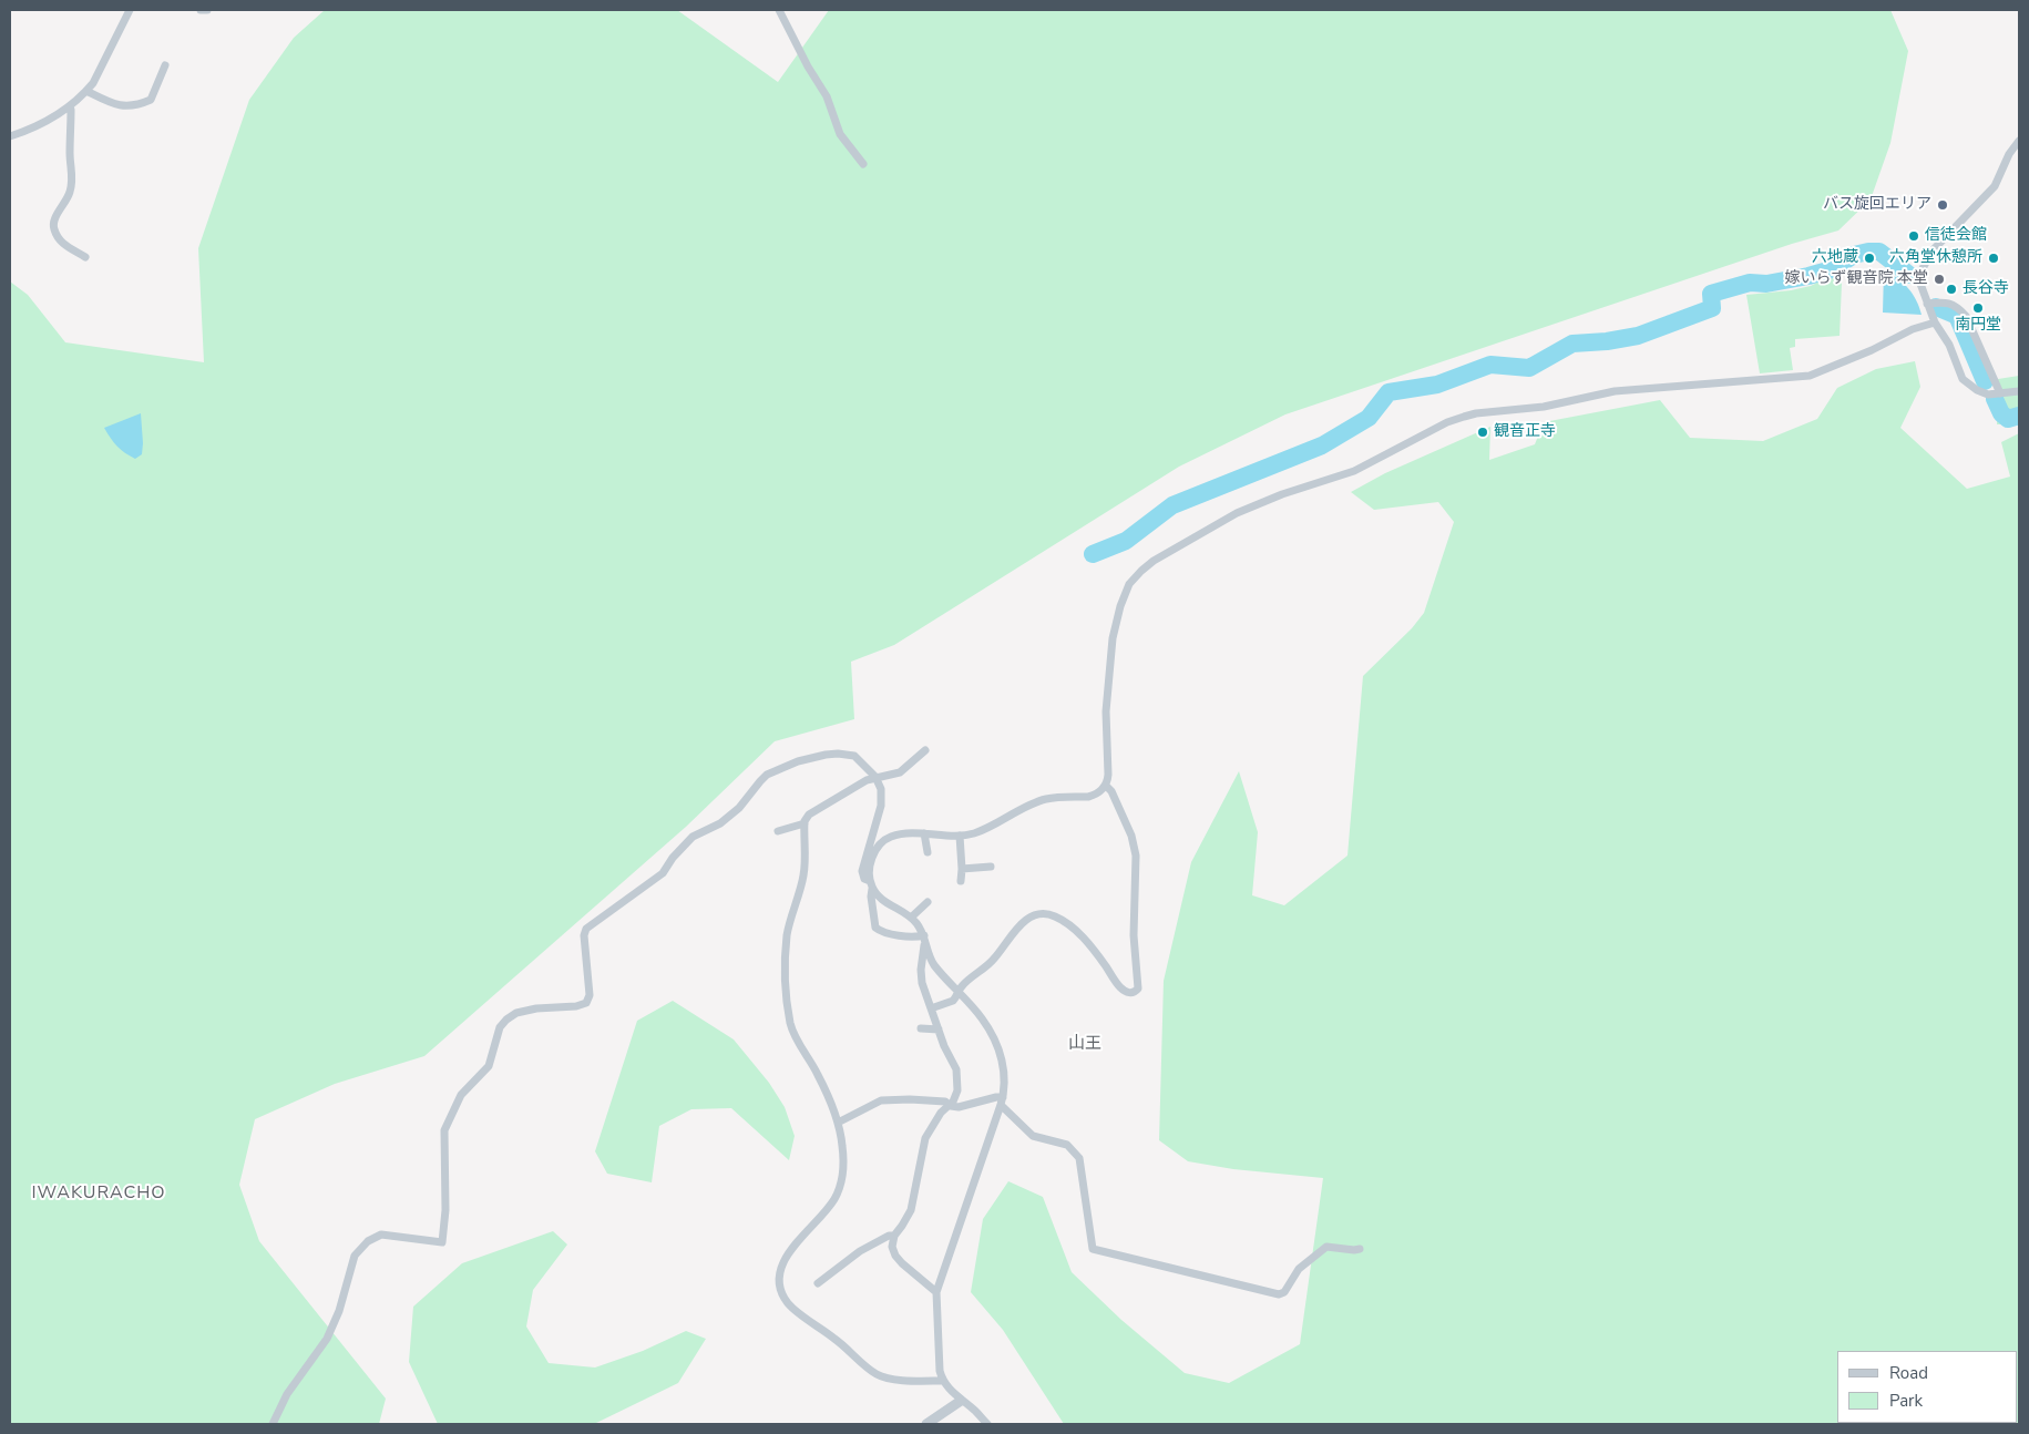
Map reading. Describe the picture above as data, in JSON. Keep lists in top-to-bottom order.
{
  "districts": ["山王", "IWAKURACHO"],
  "places": [
    "バス旋回エリア",
    "信徒会館",
    "六地蔵",
    "六角堂休憩所",
    "嫁いらず観音院 本堂",
    "長谷寺",
    "南円堂",
    "観音正寺"
  ],
  "legend": ["Road", "Park"]
}
